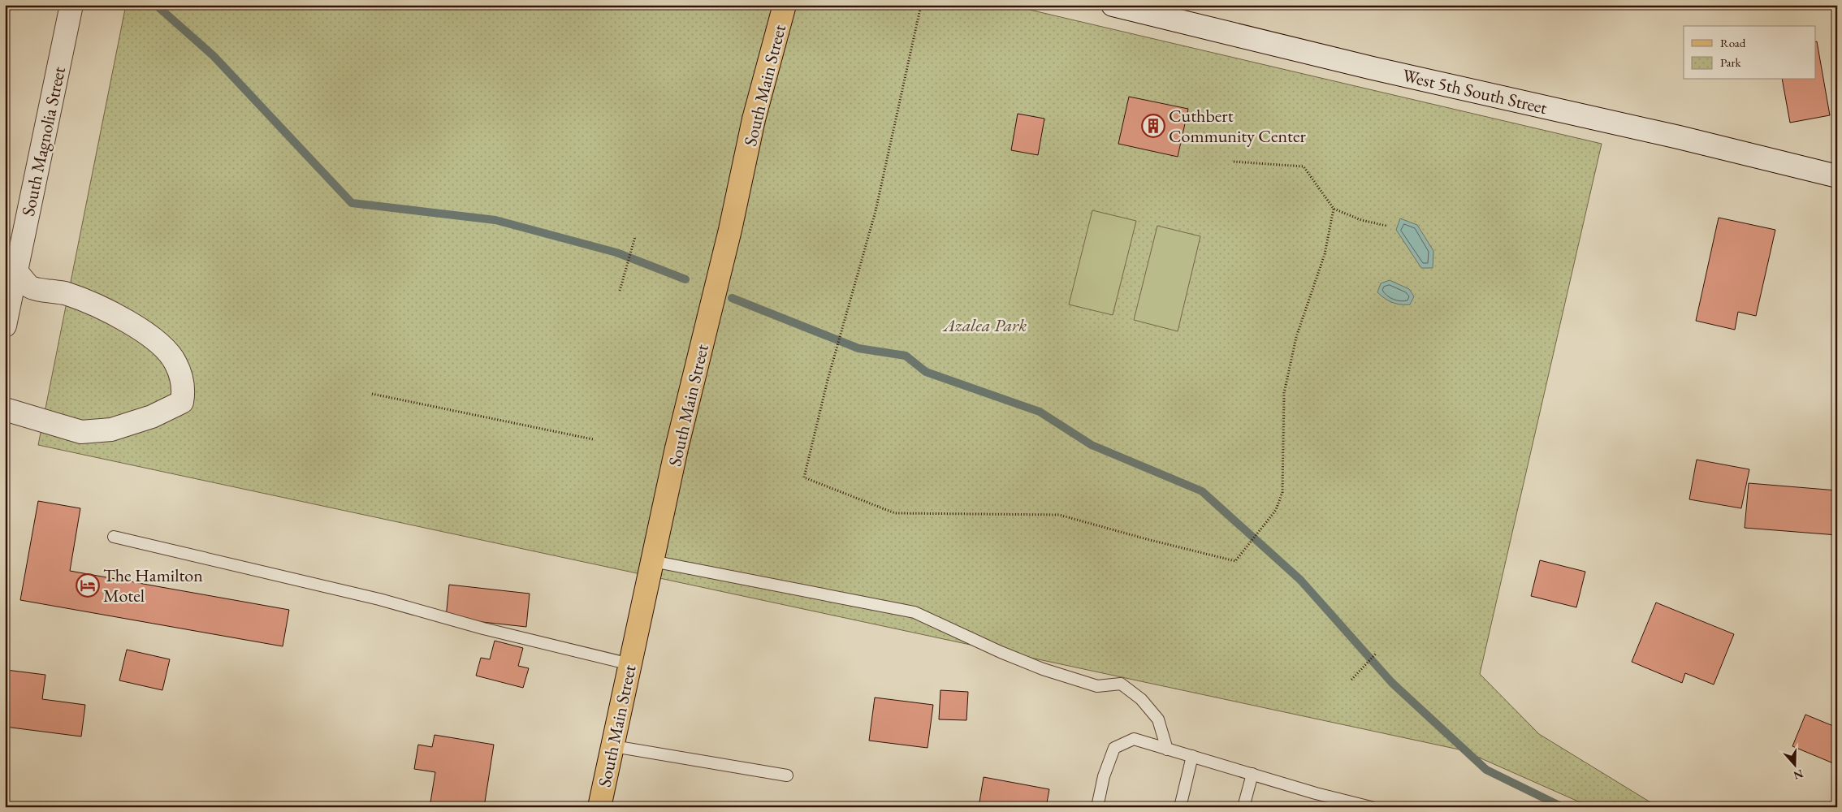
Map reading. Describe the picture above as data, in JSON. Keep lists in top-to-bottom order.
{
  "streets": {
    "main road": ["South Main Street"],
    "street": ["West 5th South Street", "South Magnolia Street"]
  },
  "parks": ["Azalea Park"],
  "places": {
    "building": ["Cuthbert Community Center"],
    "hotel": ["The Hamilton Motel"]
  },
  "legend": ["Road", "Park"],
  "north": "bottom"
}
